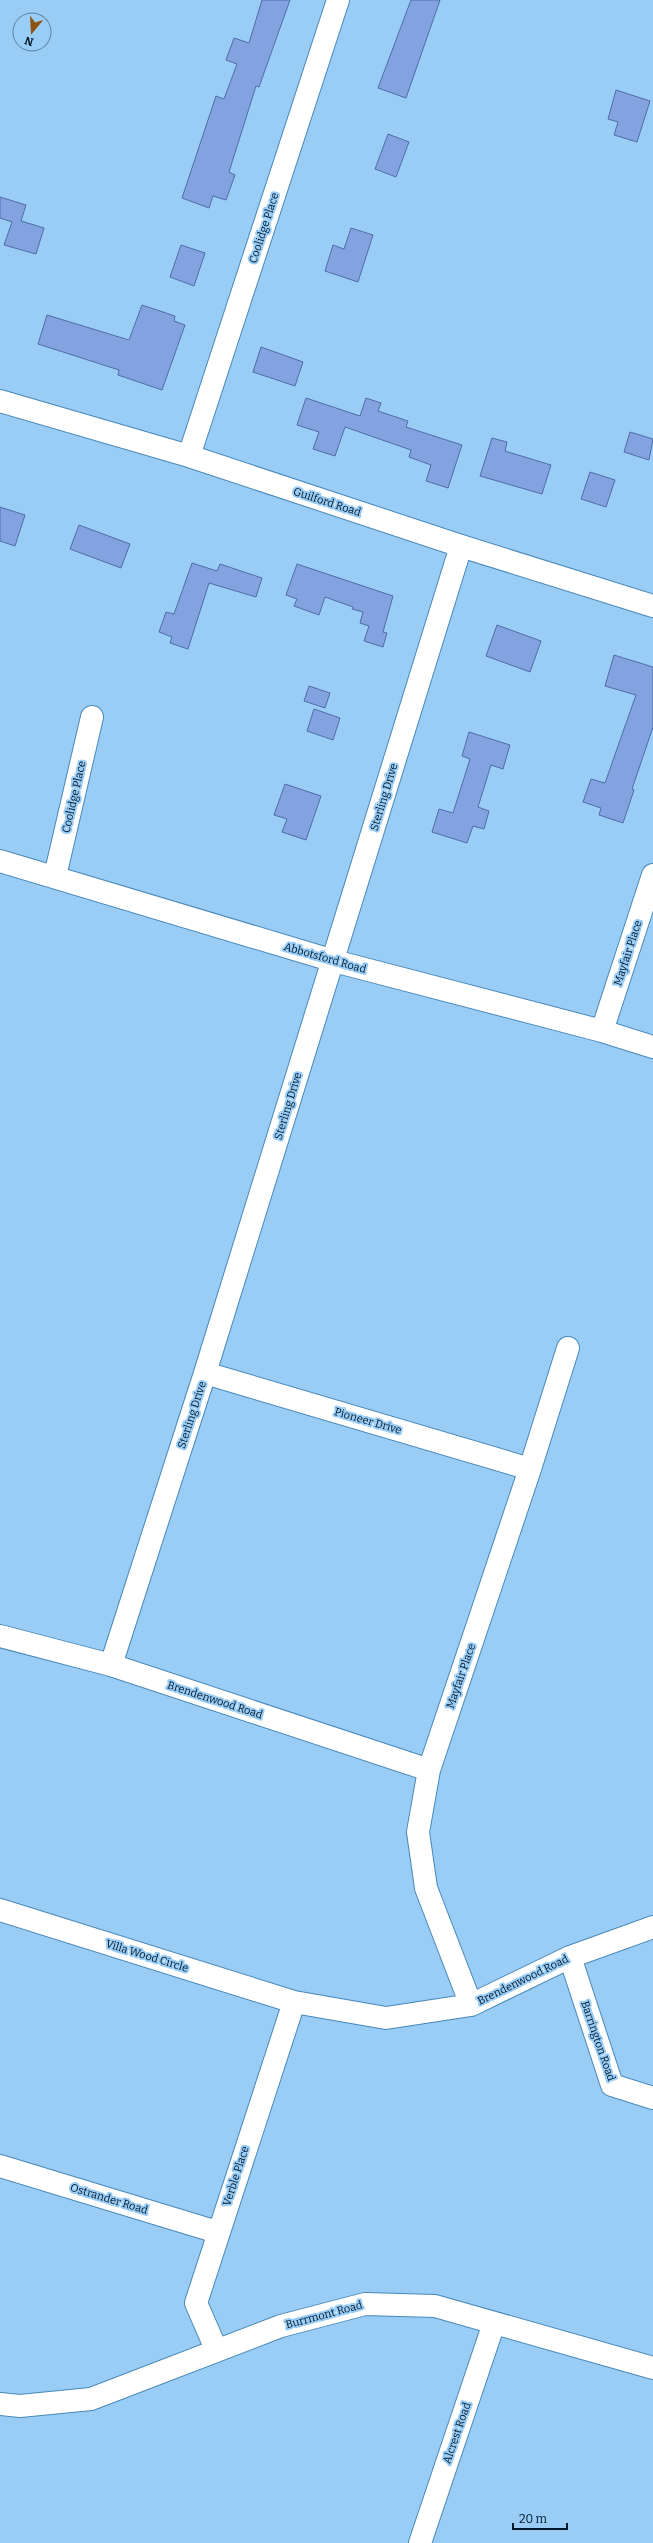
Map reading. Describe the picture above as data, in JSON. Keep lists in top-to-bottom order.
{
  "streets": {
    "street": [
      "Coolidge Place",
      "Guilford Road",
      "Sterling Drive",
      "Mayfair Place",
      "Abbotsford Road",
      "Pioneer Drive",
      "Brendenwood Road",
      "Villa Wood Circle",
      "Barrington Road",
      "Verble Place",
      "Ostrander Road",
      "Burrmont Road",
      "Alcrest Road"
    ]
  },
  "crossings": [
    ["Coolidge Place", "Guilford Road"],
    ["Coolidge Place", "Abbotsford Road"],
    ["Guilford Road", "Sterling Drive"],
    ["Sterling Drive", "Abbotsford Road"],
    ["Sterling Drive", "Pioneer Drive"],
    ["Sterling Drive", "Brendenwood Road"],
    ["Mayfair Place", "Abbotsford Road"],
    ["Mayfair Place", "Pioneer Drive"],
    ["Mayfair Place", "Brendenwood Road"],
    ["Brendenwood Road", "Villa Wood Circle"],
    ["Brendenwood Road", "Barrington Road"],
    ["Brendenwood Road", "Verble Place"],
    ["Villa Wood Circle", "Verble Place"],
    ["Verble Place", "Ostrander Road"],
    ["Verble Place", "Burrmont Road"],
    ["Burrmont Road", "Alcrest Road"]
  ],
  "scale_bar": "20 m",
  "north": "bottom"
}
